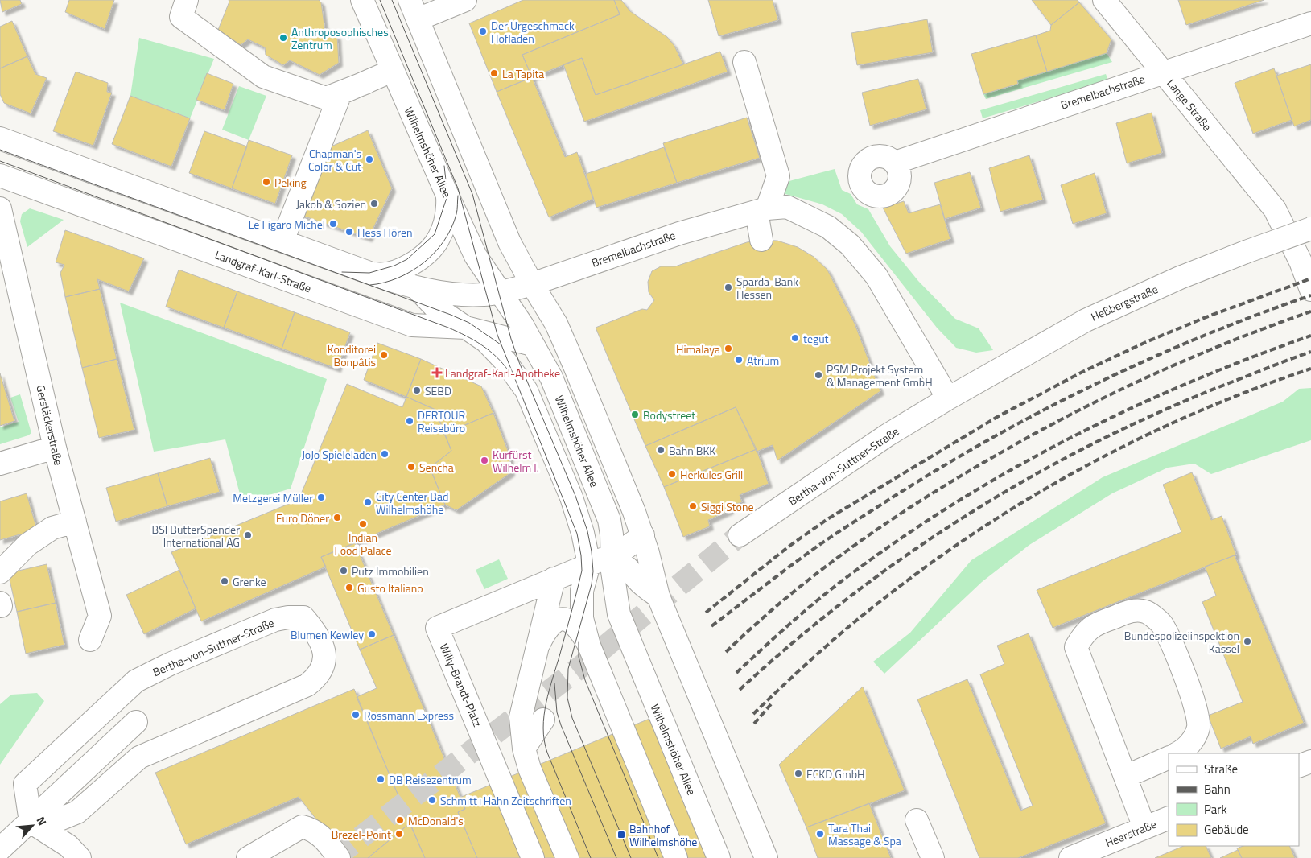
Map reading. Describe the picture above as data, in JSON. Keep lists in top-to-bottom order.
{
  "streets": {
    "main road": [
      "Bremelbachstraße",
      "Lange Straße",
      "Wilhelmshöher Allee",
      "Landgraf-Karl-Straße",
      "Heßbergstraße",
      "Gerstäckerstraße",
      "Bertha-von-Suttner-Straße",
      "Willy-Brandt-Platz",
      "Heerstraße"
    ]
  },
  "crossings": [
    ["Bremelbachstraße", "Lange Straße"],
    ["Bremelbachstraße", "Wilhelmshöher Allee"],
    ["Bremelbachstraße", "Heßbergstraße"],
    ["Bremelbachstraße", "Bertha-von-Suttner-Straße"],
    ["Wilhelmshöher Allee", "Landgraf-Karl-Straße"],
    ["Heßbergstraße", "Bertha-von-Suttner-Straße"]
  ],
  "places": {
    "other": [
      "Der Urgeschmack Hofladen",
      "Anthroposophisches Zentrum",
      "La Tapita",
      "Chapman's Color & Cut",
      "Peking",
      "Jakob & Sozien",
      "Le Figaro Michel",
      "Hess Hören",
      "Sparda-Bank Hessen",
      "tegut",
      "Himalaya",
      "Konditorei Bonpâtis",
      "Atrium",
      "PSM Projekt System & Management GmbH",
      "SEBD",
      "Bodystreet",
      "DERTOUR Reisebüro",
      "Bahn BKK",
      "JoJo Spieleladen",
      "Kurfürst Wilhelm I.",
      "Sencha",
      "Herkules Grill",
      "Metzgerei Müller",
      "City Center Bad Wilhelmshöhe",
      "Siggi Stone",
      "Euro Döner",
      "Indian Food Palace",
      "BSI ButterSpender International AG",
      "Putz Immobilien",
      "Grenke",
      "Gusto Italiano",
      "Blumen Kewley",
      "Bundespolizeiinspektion Kassel",
      "Rossmann Express",
      "ECKD GmbH",
      "DB Reisezentrum",
      "Schmitt+Hahn Zeitschriften",
      "McDonald's",
      "Brezel-Point",
      "Tara Thai Massage & Spa"
    ],
    "health": ["Landgraf-Karl-Apotheke"],
    "transit": ["Bahnhof Wilhelmshöhe"]
  },
  "legend": [
    "Straße",
    "Bahn",
    "Park",
    "Gebäude"
  ],
  "north": "top right"
}
